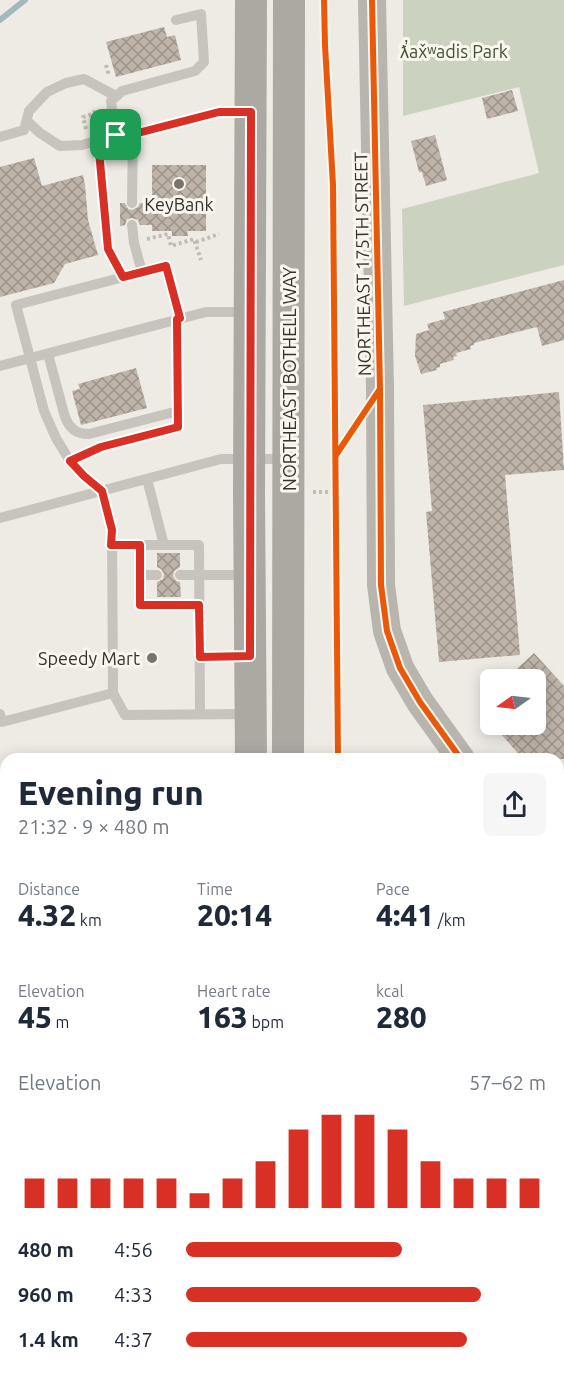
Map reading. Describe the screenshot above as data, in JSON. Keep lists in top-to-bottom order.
{
  "streets": {
    "main road": ["NORTHEAST BOTHELL WAY"],
    "street": ["NORTHEAST 175TH STREET"]
  },
  "parks": ["ƛ̕ax̌ʷadis Park"],
  "places": ["KeyBank", "Speedy Mart"],
  "north": "left",
  "page": {
    "heading": ["Evening run", "21:32 · 9 × 480 m"],
    "stats": [
      ["Distance", "4.32 km"],
      ["Time", "20:14"],
      ["Pace", "4:41 /km"],
      ["Elevation", "45 m"],
      ["Heart rate", "163 bpm"],
      ["kcal", "280"]
    ],
    "chart": ["Elevation", "57–62 m"],
    "list": [
      {
        "name": "480 m",
        "note": "4:56"
      },
      {
        "name": "960 m",
        "note": "4:33"
      },
      {
        "name": "1.4 km",
        "note": "4:37"
      }
    ]
  }
}
